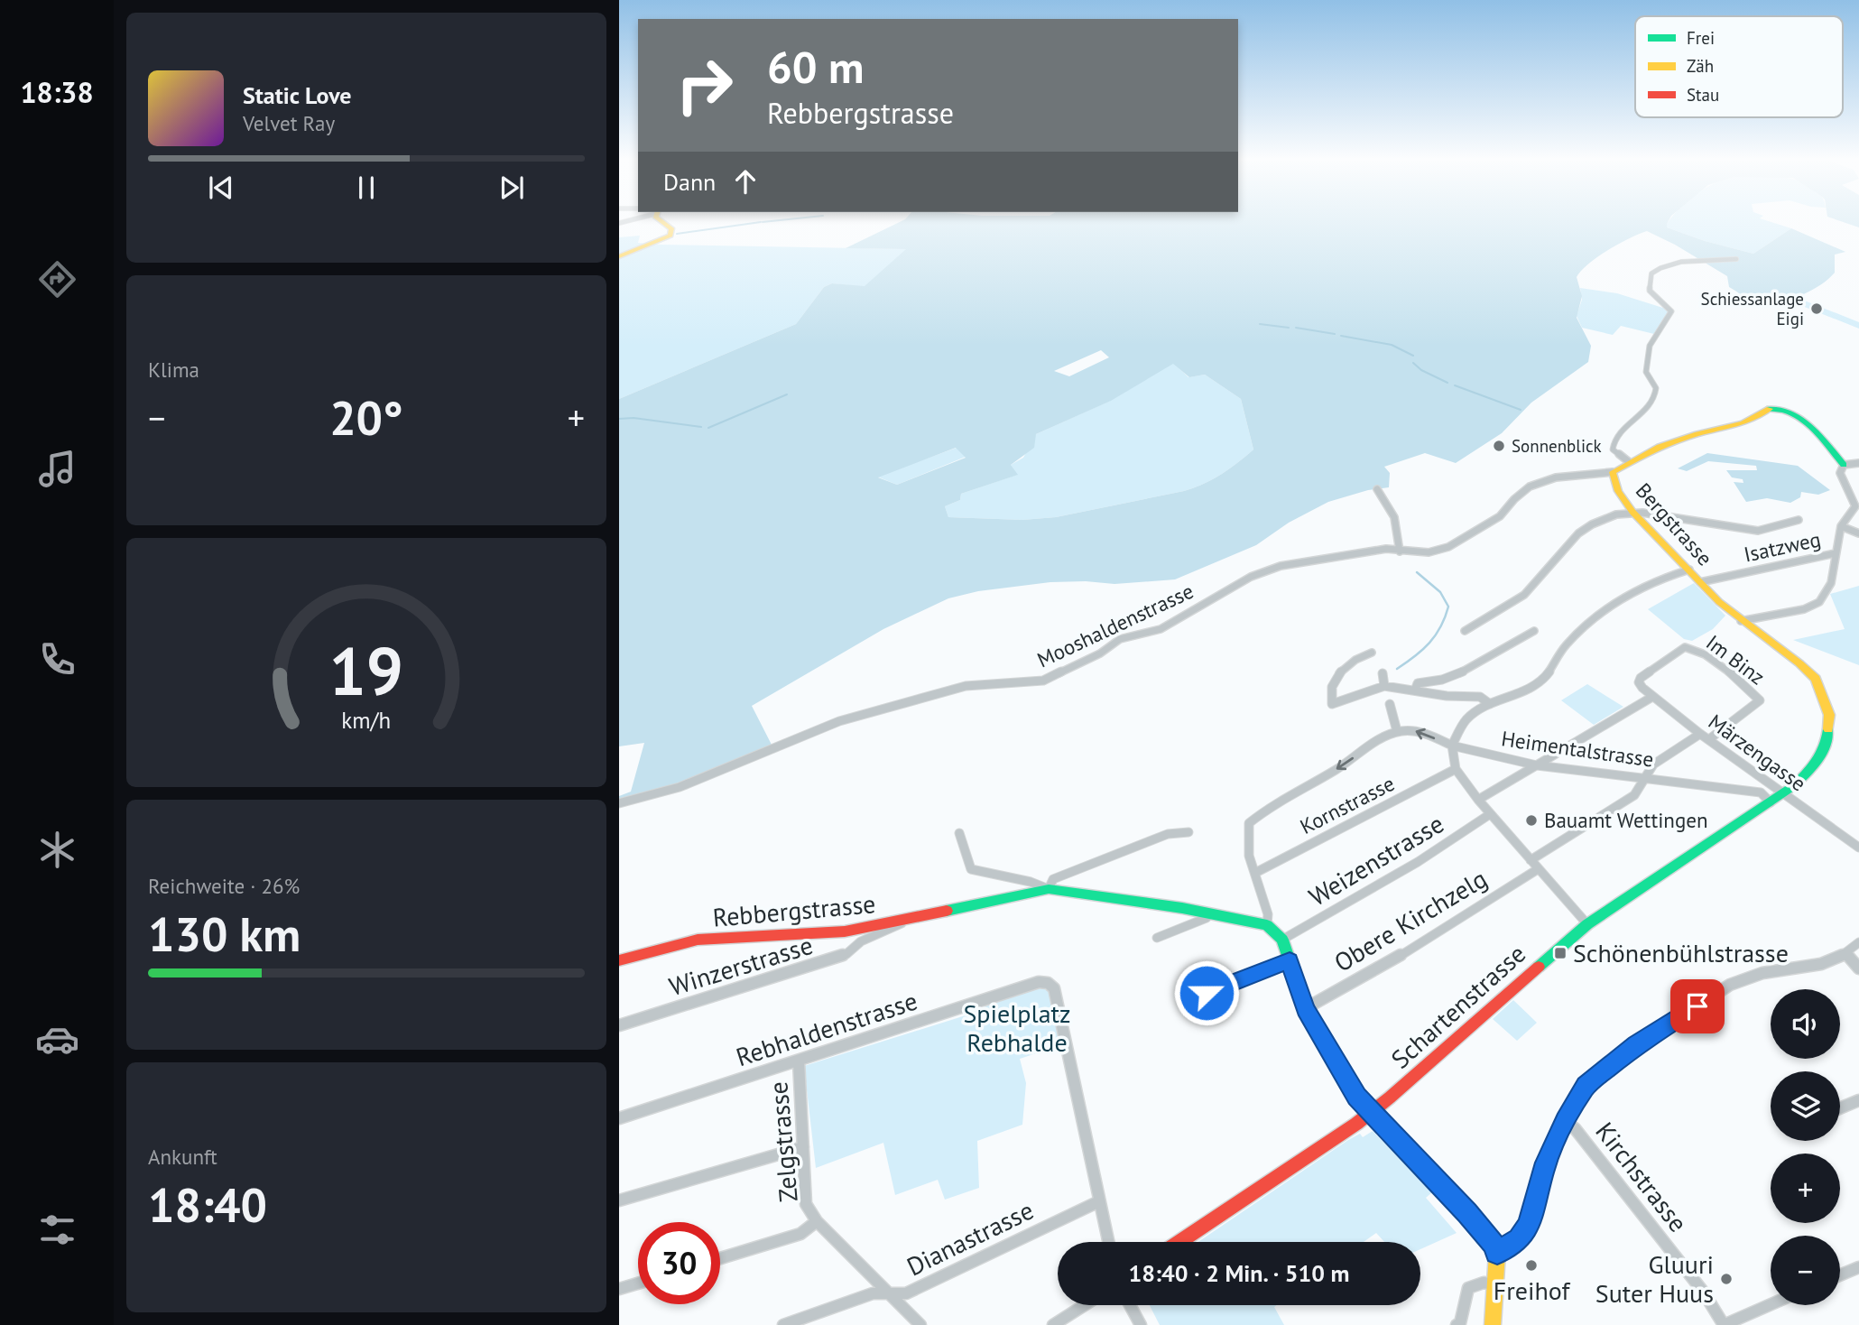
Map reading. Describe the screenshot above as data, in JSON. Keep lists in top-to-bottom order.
{
  "streets": {
    "street": [
      "Bergstrasse",
      "Isatzweg",
      "Mooshaldenstrasse",
      "Im Binz",
      "Heimentalstrasse",
      "Märzengasse",
      "Kornstrasse",
      "Weizenstrasse",
      "Rebbergstrasse",
      "Obere Kirchzelg",
      "Winzerstrasse",
      "Schartenstrasse",
      "Rebhaldenstrasse",
      "Zelgstrasse",
      "Kirchstrasse",
      "Dianastrasse"
    ]
  },
  "crossings": [
    ["Bergstrasse", "Isatzweg"],
    ["Bergstrasse", "Mooshaldenstrasse"],
    ["Bergstrasse", "Heimentalstrasse"],
    ["Bergstrasse", "Märzengasse"],
    ["Bergstrasse", "Schartenstrasse"],
    ["Im Binz", "Märzengasse"],
    ["Heimentalstrasse", "Schartenstrasse"],
    ["Märzengasse", "Schartenstrasse"],
    ["Rebbergstrasse", "Winzerstrasse"],
    ["Rebhaldenstrasse", "Zelgstrasse"],
    ["Rebhaldenstrasse", "Dianastrasse"],
    ["Zelgstrasse", "Dianastrasse"]
  ],
  "parks": ["Spielplatz Rebhalde"],
  "places": {
    "other": [
      "Schiessanlage Eigi",
      "Sonnenblick",
      "Bauamt Wettingen",
      "Freihof",
      "Gluuri Suter Huus"
    ],
    "transit": ["Schönenbühlstrasse"]
  },
  "legend": ["Frei", "Zäh", "Stau"],
  "page": {
    "tabs": "18:38",
    "turn": ["60 m", "Rebbergstrasse"],
    "song": ["Static Love", "Velvet Ray"],
    "then": "Dann",
    "tile": [
      "Klima",
      ["Reichweite · 26%", "130 km"],
      ["Ankunft", "18:40"]
    ],
    "heat": ["−", "20°", "+"],
    "map_buttons": ["+", "−"],
    "limit": "30",
    "trip": "18:40 · 2 Min. · 510 m",
    "gauge": ["19", "km/h"]
  }
}
